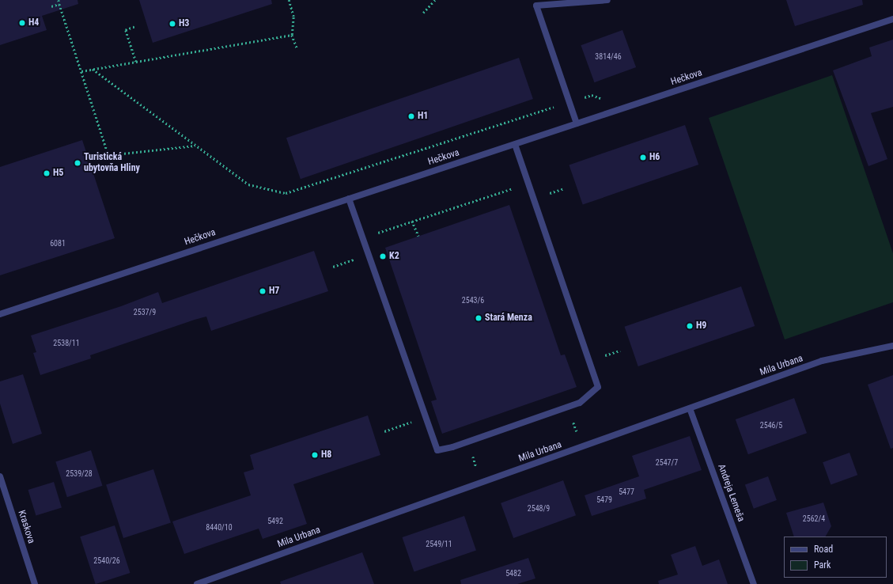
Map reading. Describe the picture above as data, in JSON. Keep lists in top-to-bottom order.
{
  "streets": {
    "street": [
      "Hečkova",
      "Mila Urbana",
      "Andreja Lemeša",
      "Kraskova"
    ]
  },
  "crossings": [
    ["Mila Urbana", "Andreja Lemeša"]
  ],
  "places": [
    "H4",
    "H3",
    "H1",
    "H6",
    "Turistická ubytovňa Hliny",
    "H5",
    "K2",
    "H7",
    "Stará Menza",
    "H9",
    "H8"
  ],
  "house_numbers": [
    "3814/46",
    "6081",
    "2543/6",
    "2537/9",
    "2538/11",
    "2546/5",
    "2547/7",
    "2539/28",
    "5477",
    "5479",
    "2548/9",
    "2562/4",
    "5492",
    "8440/10",
    "2549/11",
    "2540/26",
    "5482"
  ],
  "legend": ["Road", "Park"]
}
